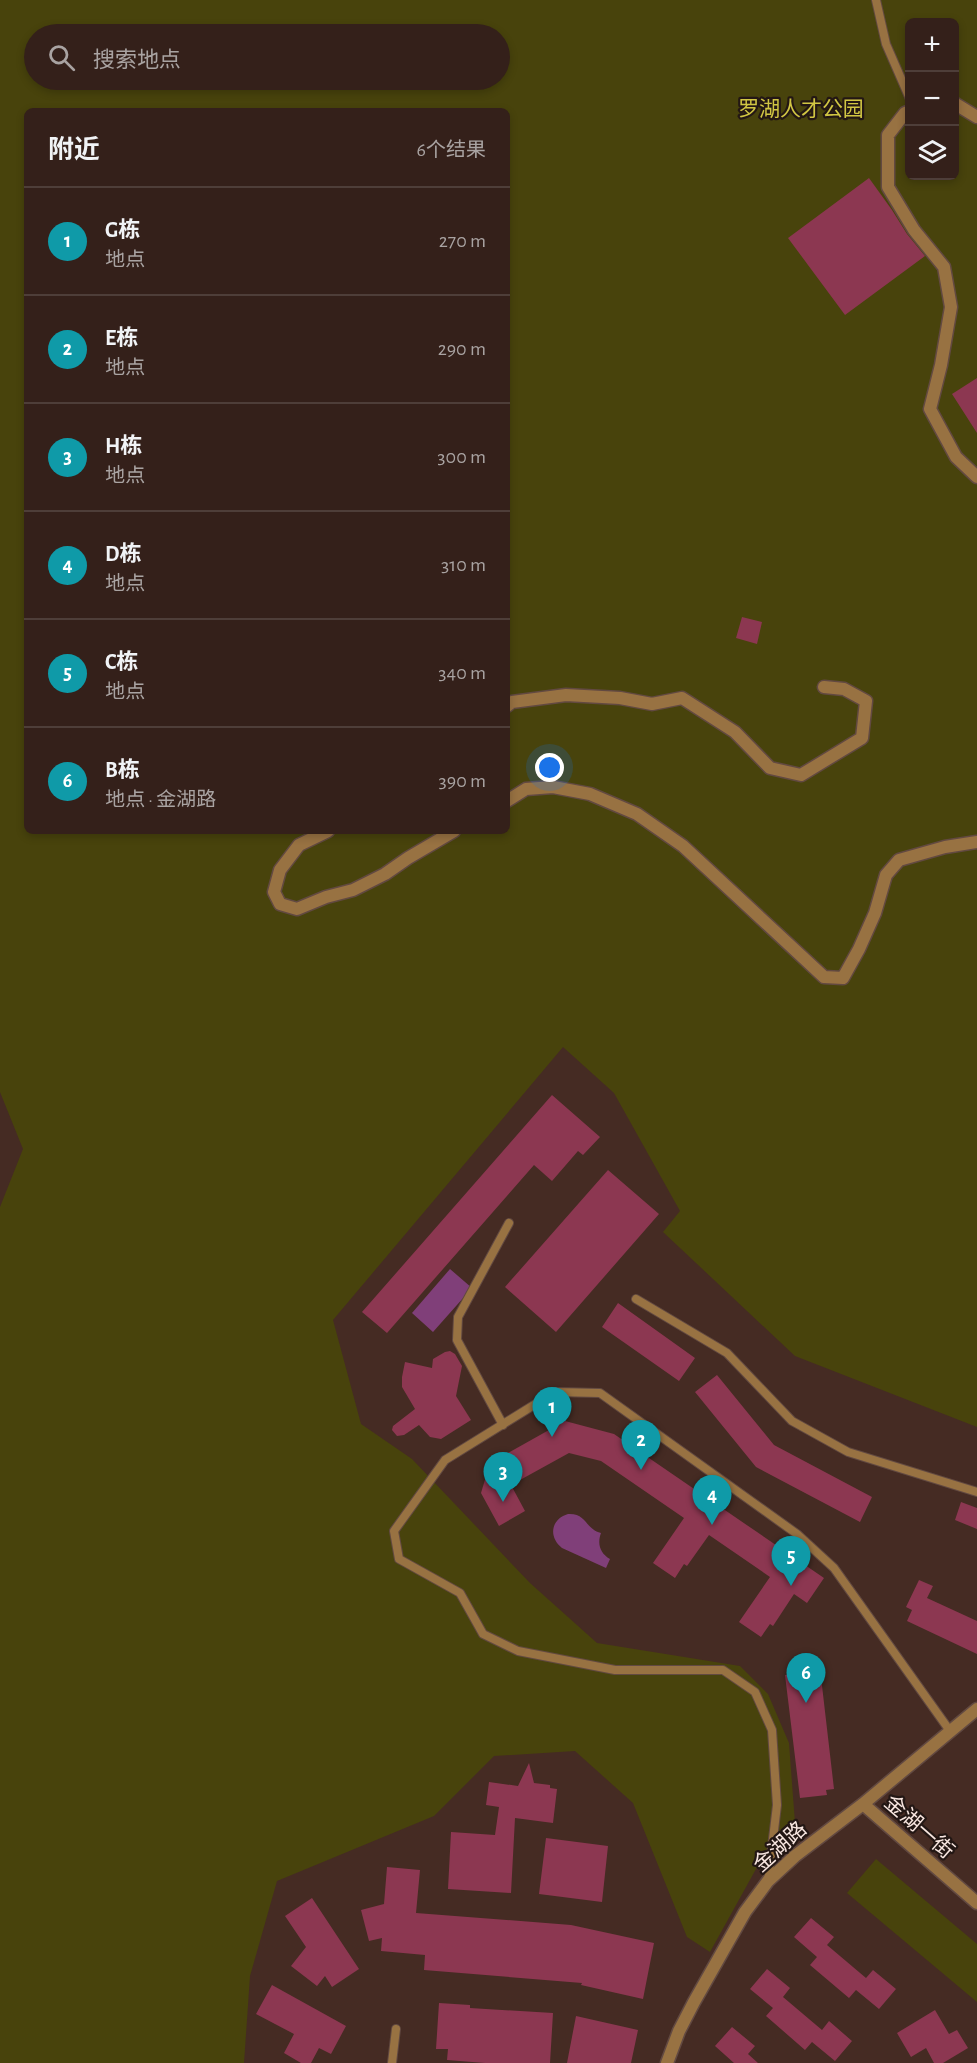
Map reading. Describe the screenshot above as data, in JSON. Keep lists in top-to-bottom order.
{
  "streets": {
    "street": ["金湖一街", "金湖路"]
  },
  "crossings": [
    ["金湖一街", "金湖路"]
  ],
  "parks": ["罗湖人才公园"],
  "page": {
    "map_buttons": ["+", "−"],
    "search": "搜索地点",
    "heading": ["附近", "6个结果"],
    "list": [
      {
        "mark": "1",
        "name": "G栋",
        "note": "地点",
        "value": "270 m"
      },
      {
        "mark": "2",
        "name": "E栋",
        "note": "地点",
        "value": "290 m"
      },
      {
        "mark": "3",
        "name": "H栋",
        "note": "地点",
        "value": "300 m"
      },
      {
        "mark": "4",
        "name": "D栋",
        "note": "地点",
        "value": "310 m"
      },
      {
        "mark": "5",
        "name": "C栋",
        "note": "地点",
        "value": "340 m"
      },
      {
        "mark": "6",
        "name": "B栋",
        "note": "地点 · 金湖路",
        "value": "390 m"
      }
    ],
    "pins": [
      "1",
      "2",
      "3",
      "4",
      "5",
      "6"
    ]
  }
}
